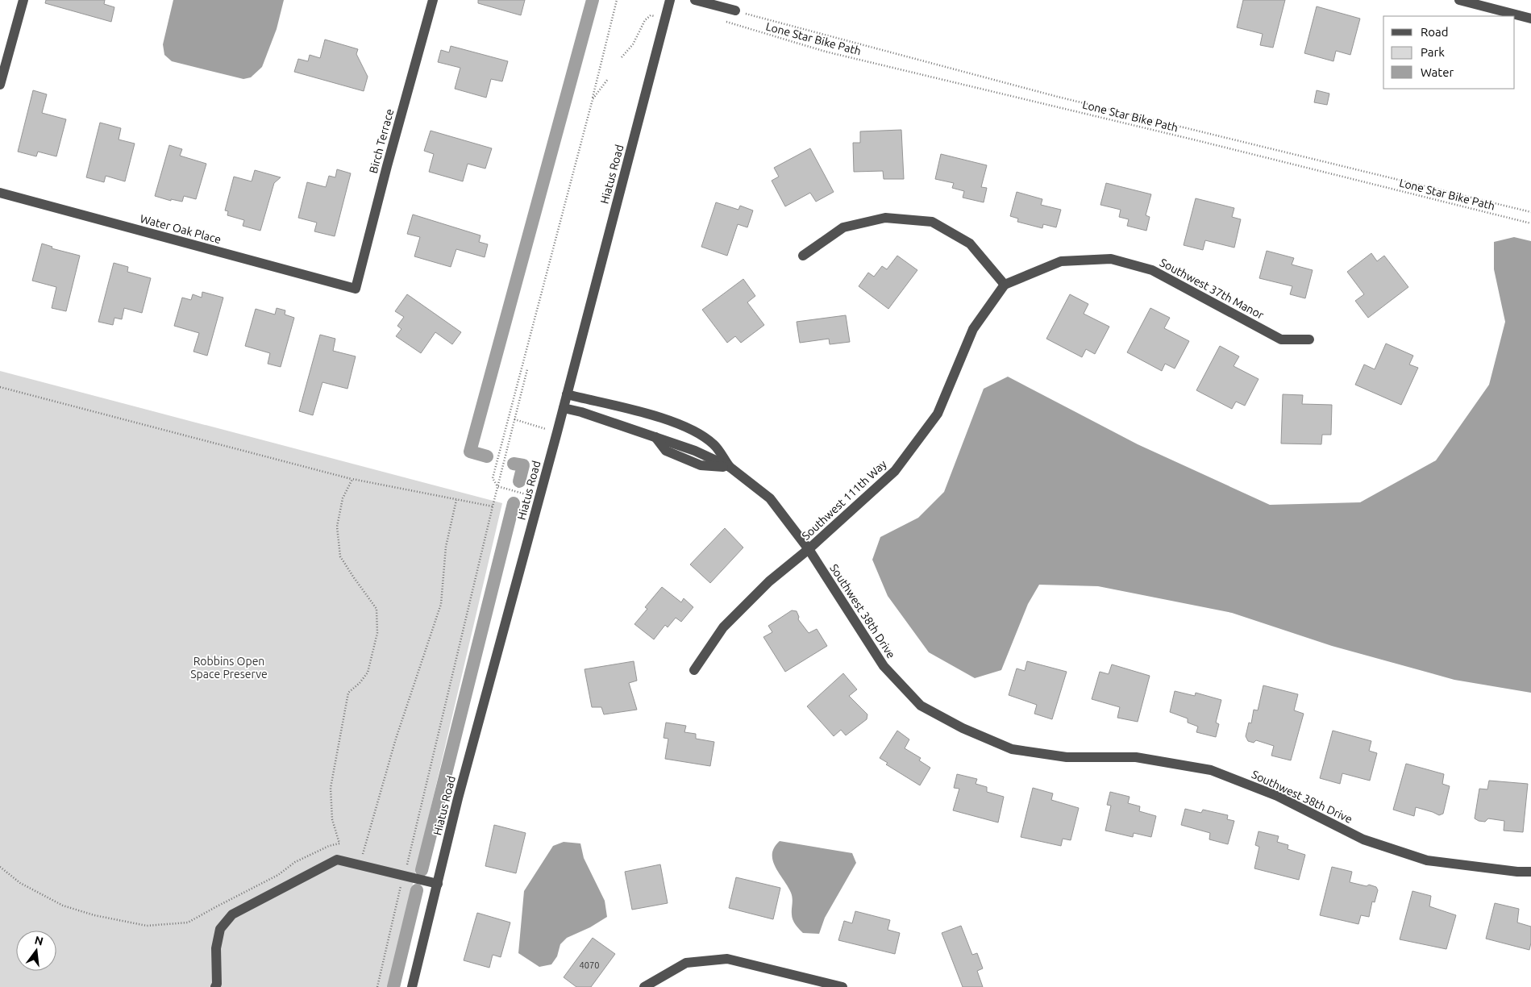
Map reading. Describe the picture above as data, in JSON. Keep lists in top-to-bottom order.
{
  "streets": {
    "street": [
      "Birch Terrace",
      "Hiatus Road",
      "Water Oak Place",
      "Southwest 37th Manor",
      "Southwest 111th Way",
      "Southwest 38th Drive"
    ],
    "path": ["Lone Star Bike Path"]
  },
  "crossings": [
    ["Birch Terrace", "Water Oak Place"],
    ["Hiatus Road", "Southwest 38th Drive"],
    ["Southwest 37th Manor", "Southwest 111th Way"],
    ["Southwest 111th Way", "Southwest 38th Drive"]
  ],
  "parks": ["Robbins Open Space Preserve"],
  "house_numbers": ["4070"],
  "legend": ["Road", "Park", "Water"],
  "north": "top"
}
